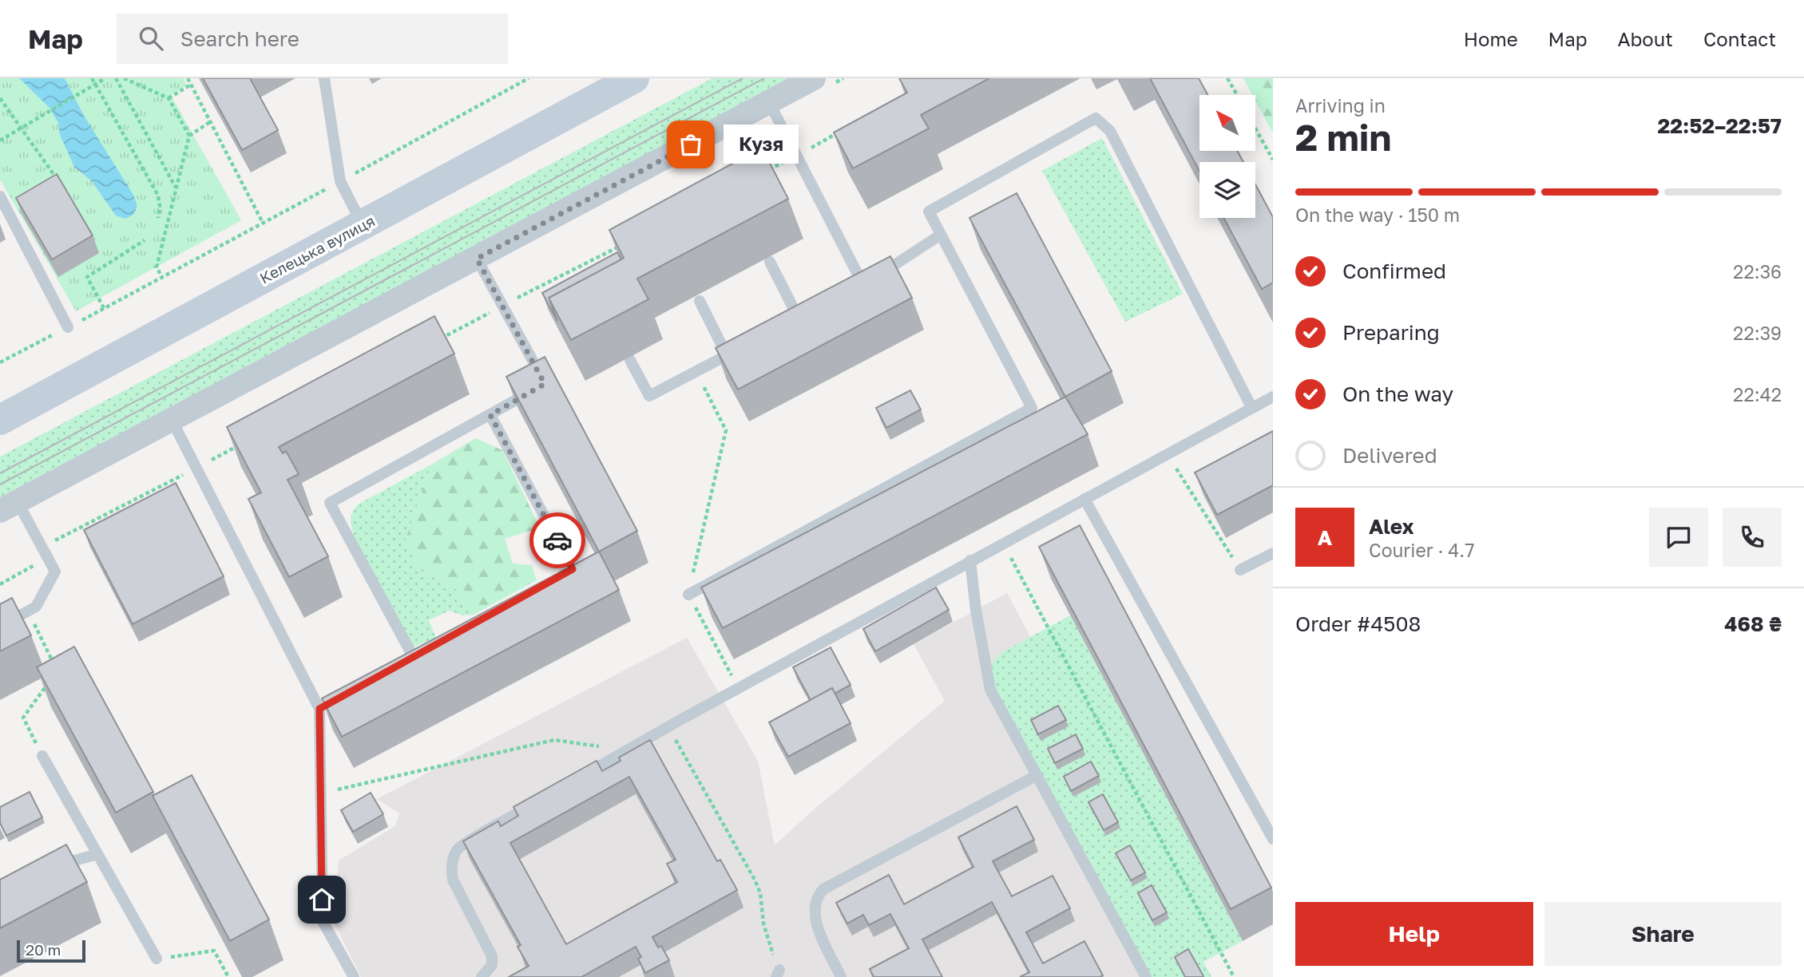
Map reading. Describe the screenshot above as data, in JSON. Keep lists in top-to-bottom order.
{
  "streets": {
    "main road": ["Келецька вулиця"]
  },
  "places": ["Кузя"],
  "scale_bar": "20 m",
  "north": "top left",
  "page": {
    "header": "Map",
    "search": "Search here",
    "nav": [
      "Home",
      "Map",
      "About",
      "Contact"
    ],
    "heading": ["2 min", "Arriving in", "22:52–22:57"],
    "panel": [
      "Alex",
      "Courier · 4.7",
      "Order #4508",
      "468 ₴"
    ],
    "bubble": "Кузя",
    "bar": "On the way · 150 m",
    "list": [
      ["Confirmed", "22:36"],
      ["Preparing", "22:39"],
      ["On the way", "22:42"],
      "Delivered"
    ],
    "round": "A",
    "buttons": ["Help", "Share"],
    "scale": "20 m"
  }
}
